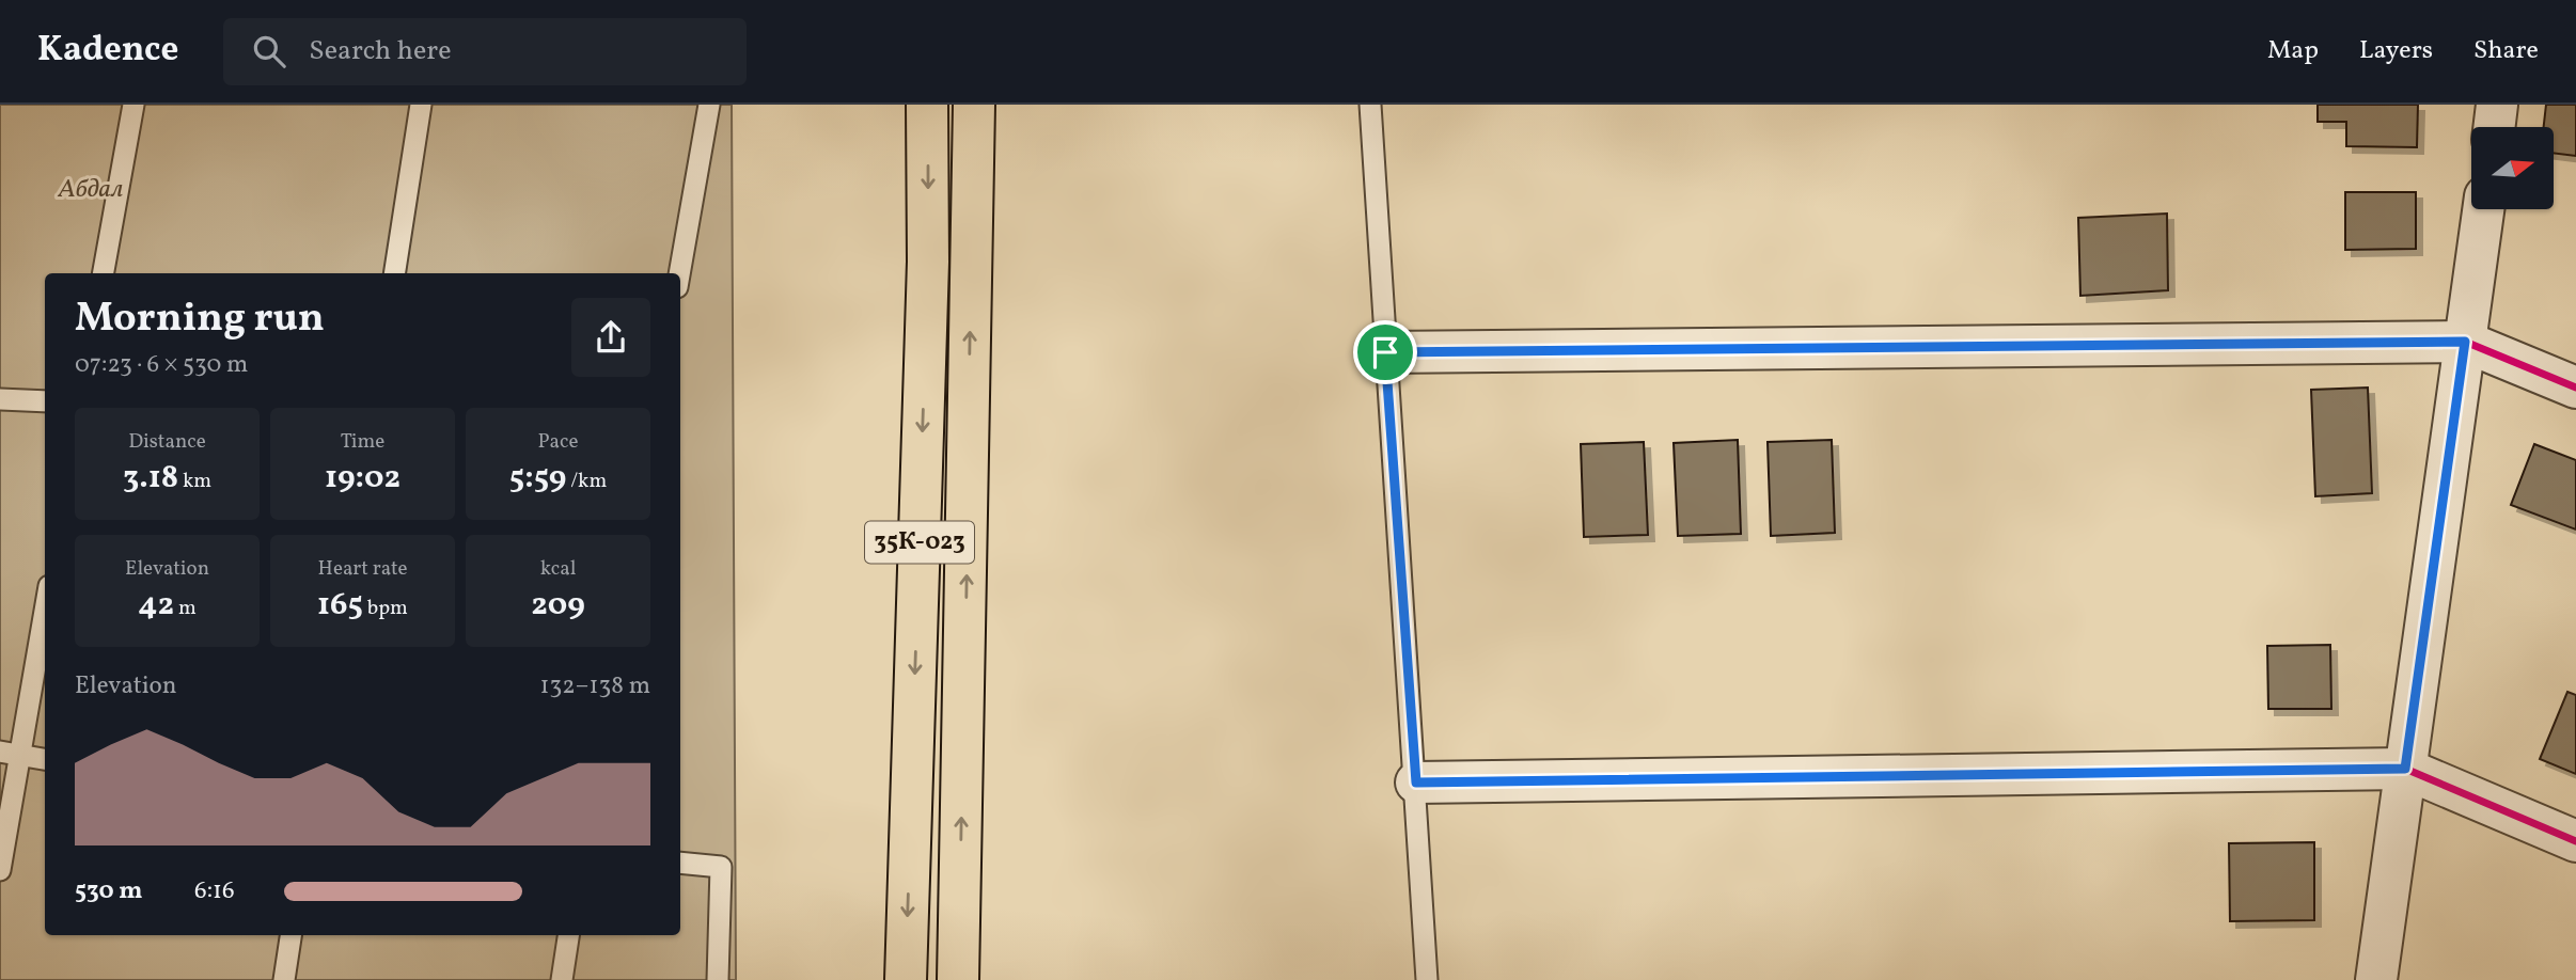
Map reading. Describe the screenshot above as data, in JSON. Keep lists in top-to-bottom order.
{
  "streets": {
    "main road": ["35К-023"]
  },
  "parks": ["Абдал"],
  "north": "right",
  "page": {
    "header": "Kadence",
    "search": "Search here",
    "nav": ["Map", "Layers", "Share"],
    "heading": ["Morning run", "07:23 · 6 × 530 m"],
    "stats": [
      ["Distance", "3.18 km"],
      ["Time", "19:02"],
      ["Pace", "5:59 /km"],
      ["Elevation", "42 m"],
      ["Heart rate", "165 bpm"],
      ["kcal", "209"]
    ],
    "chart": ["Elevation", "132–138 m"],
    "list": [
      {
        "name": "530 m",
        "note": "6:16"
      }
    ]
  }
}
